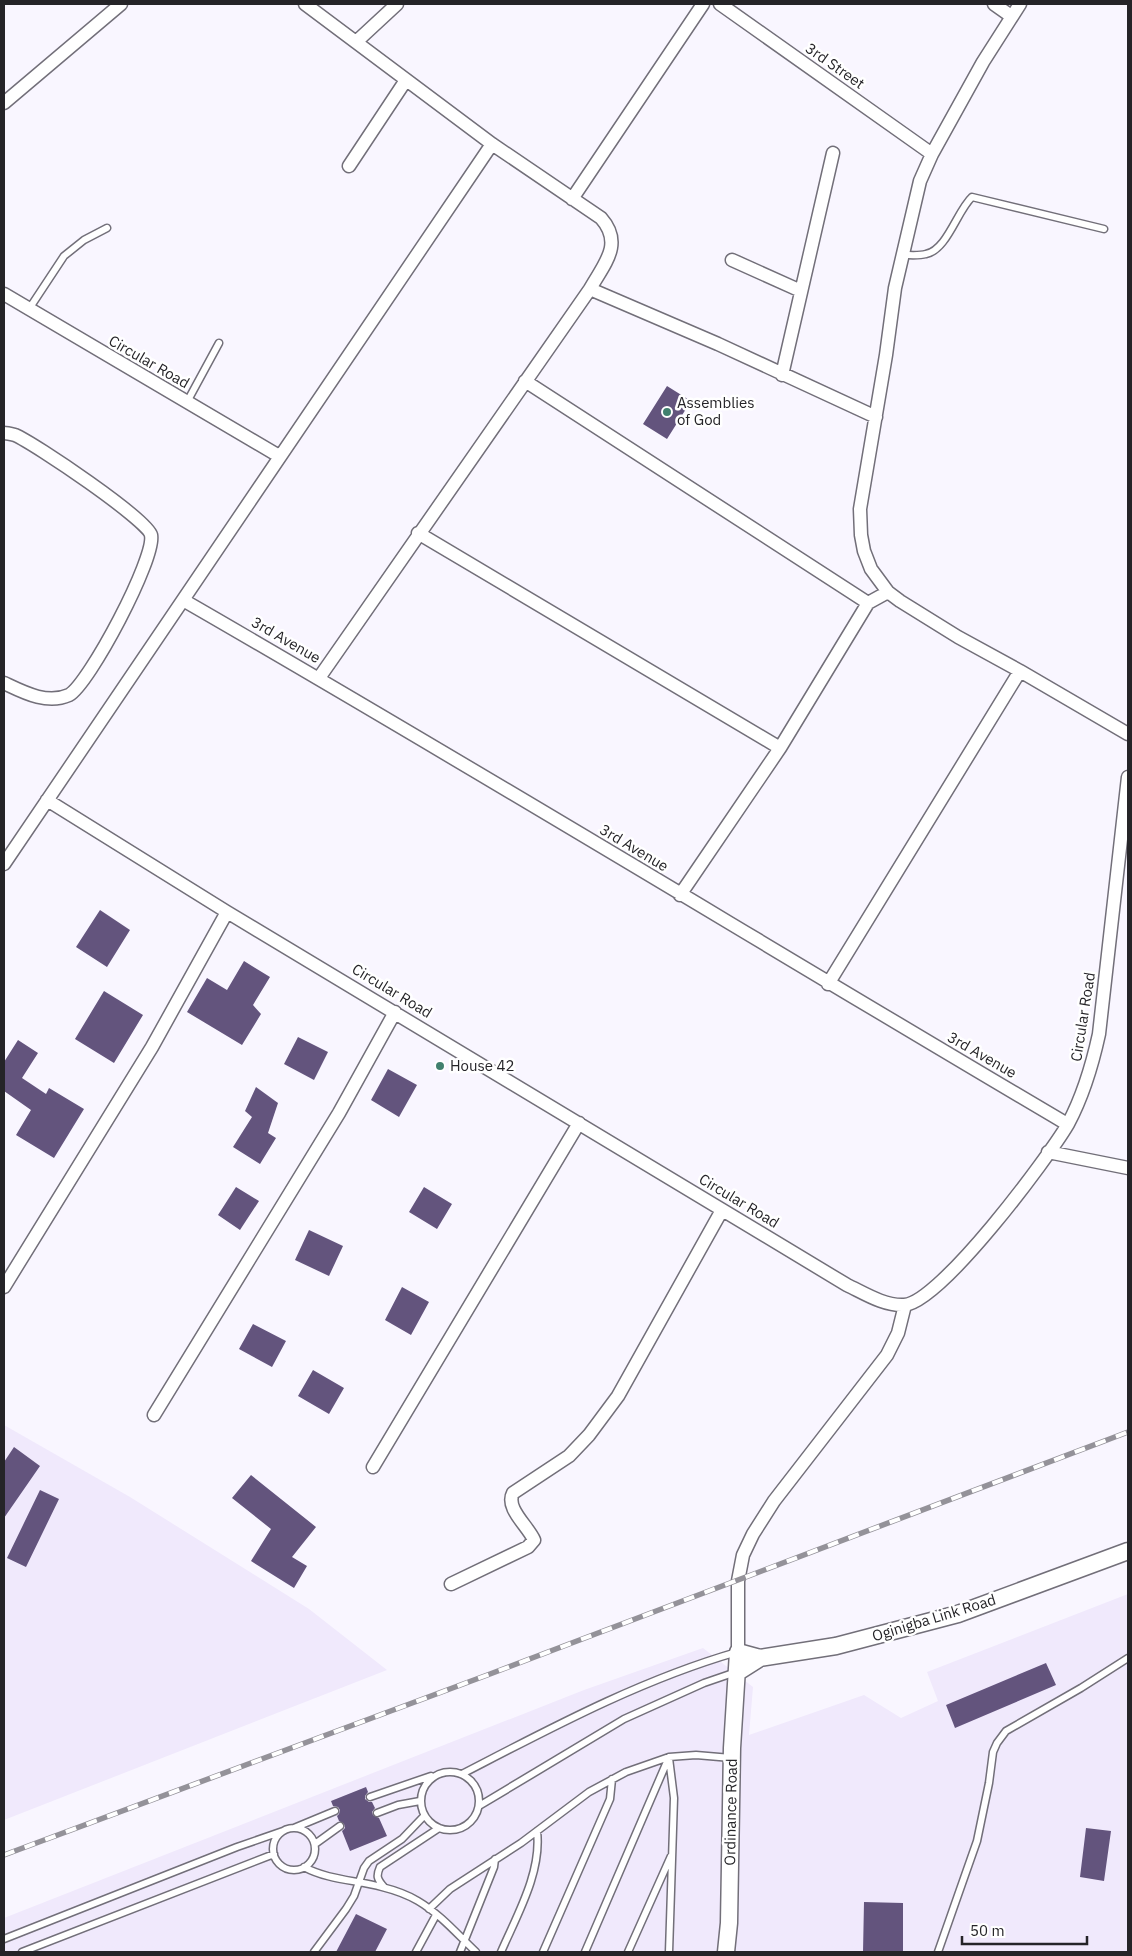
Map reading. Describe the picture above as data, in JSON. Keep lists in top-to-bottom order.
{
  "streets": {
    "street": [
      "3rd Street",
      "Circular Road",
      "3rd Avenue",
      "Oginigba Link Road",
      "Ordinance Road"
    ]
  },
  "crossings": [
    ["Circular Road", "3rd Avenue"],
    ["Oginigba Link Road", "Ordinance Road"]
  ],
  "places": ["Assemblies of God", "House 42"],
  "scale_bar": "50 m"
}
